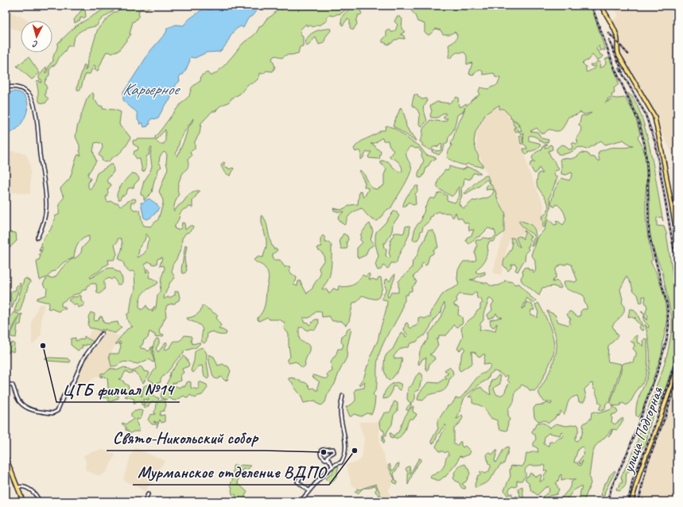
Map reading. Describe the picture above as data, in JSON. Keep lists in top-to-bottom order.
{
  "streets": {
    "main road": ["улица Подгорная"]
  },
  "water": ["Карьерное"],
  "places": ["ЦГБ филиал №14", "Мурманское отделение ВДПО", "Свято-Никольский собор"],
  "north": "bottom"
}
